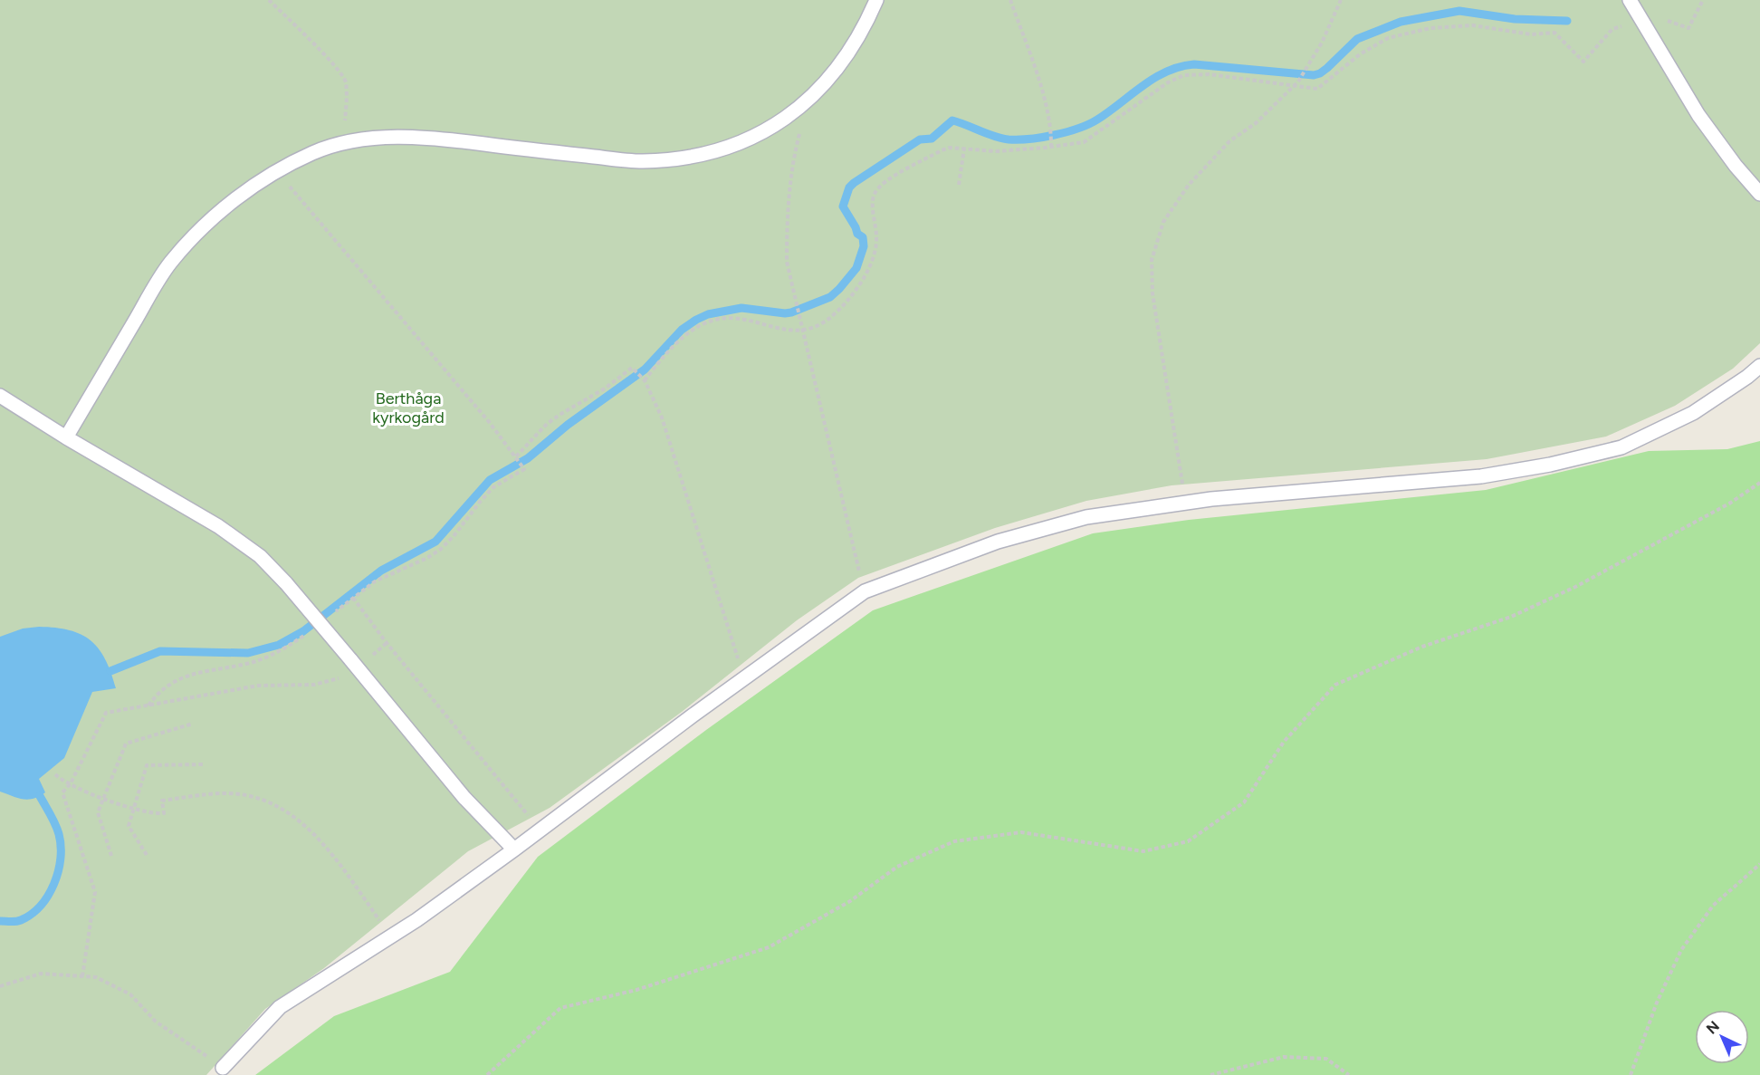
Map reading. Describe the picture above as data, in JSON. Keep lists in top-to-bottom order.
{
  "parks": ["Berthåga kyrkogård"],
  "north": "top left"
}
